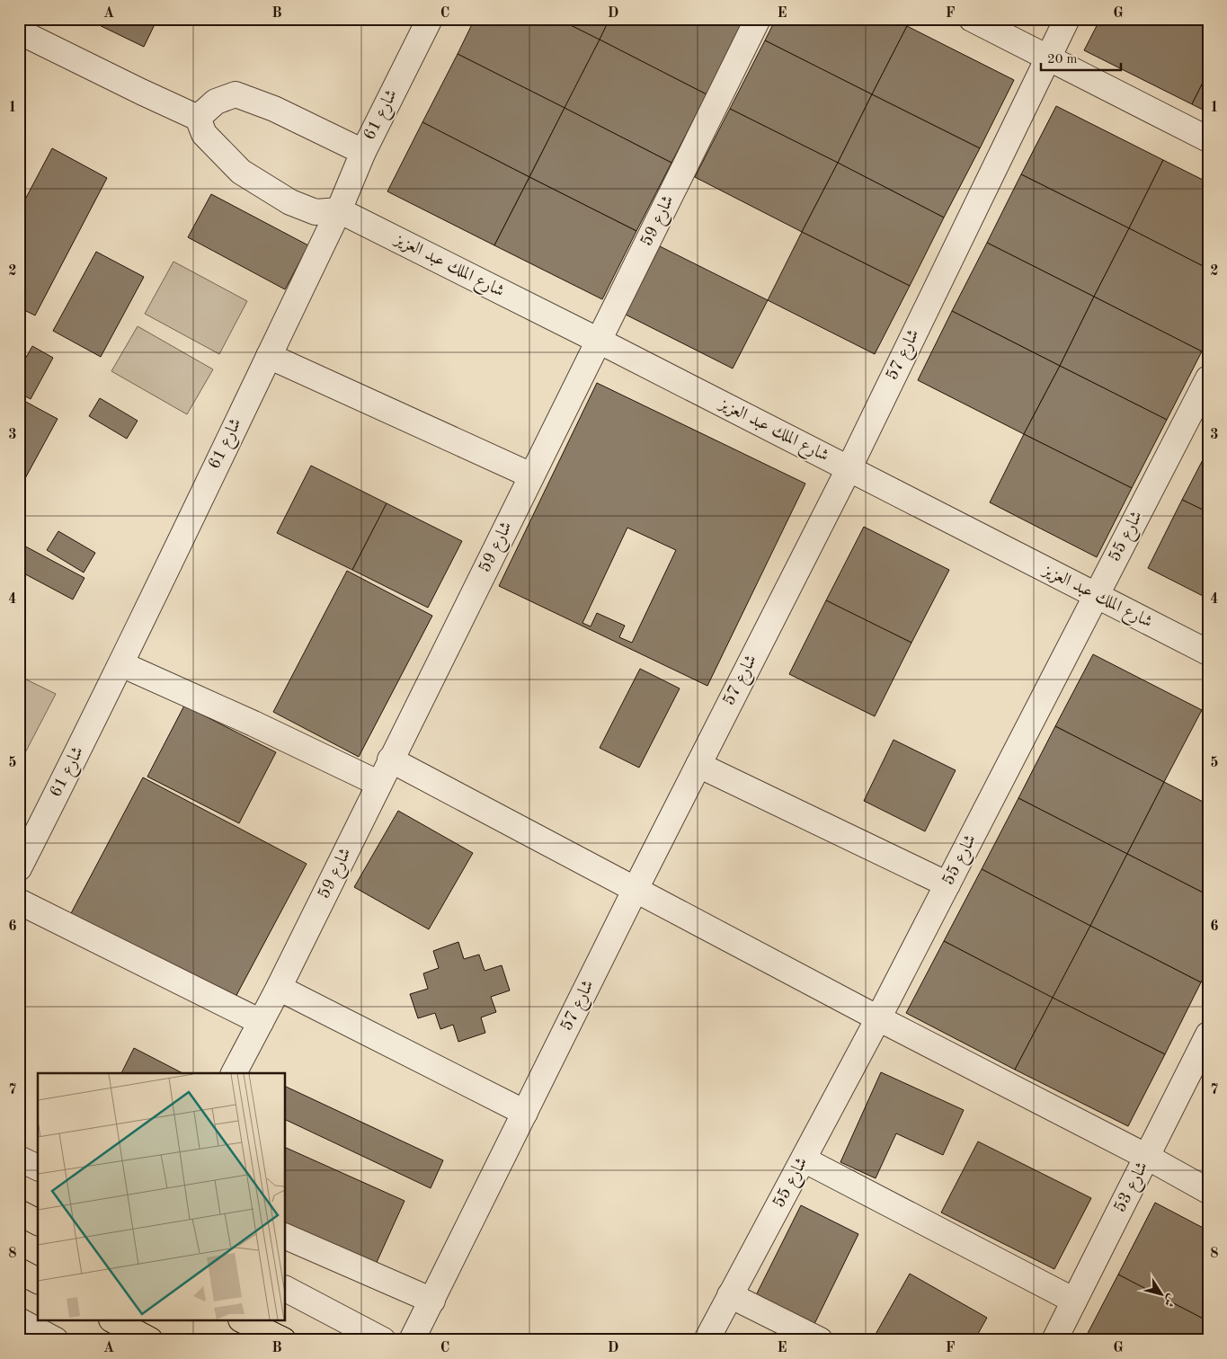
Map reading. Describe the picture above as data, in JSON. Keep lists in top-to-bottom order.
{
  "streets": {
    "street": [
      "شارع 61",
      "شارع 59",
      "شارع الملك عبد العزيز",
      "شارع 57",
      "شارع 55",
      "شارع 53"
    ]
  },
  "crossings": [
    ["شارع 61", "شارع الملك عبد العزيز"],
    ["شارع 59", "شارع الملك عبد العزيز"],
    ["شارع الملك عبد العزيز", "شارع 57"],
    ["شارع الملك عبد العزيز", "شارع 55"]
  ],
  "scale_bar": "20 m",
  "north": "bottom right",
  "grid": {
    "columns": [
      "A",
      "B",
      "C",
      "D",
      "E",
      "F",
      "G"
    ],
    "rows": [
      "1",
      "2",
      "3",
      "4",
      "5",
      "6",
      "7",
      "8"
    ]
  }
}
